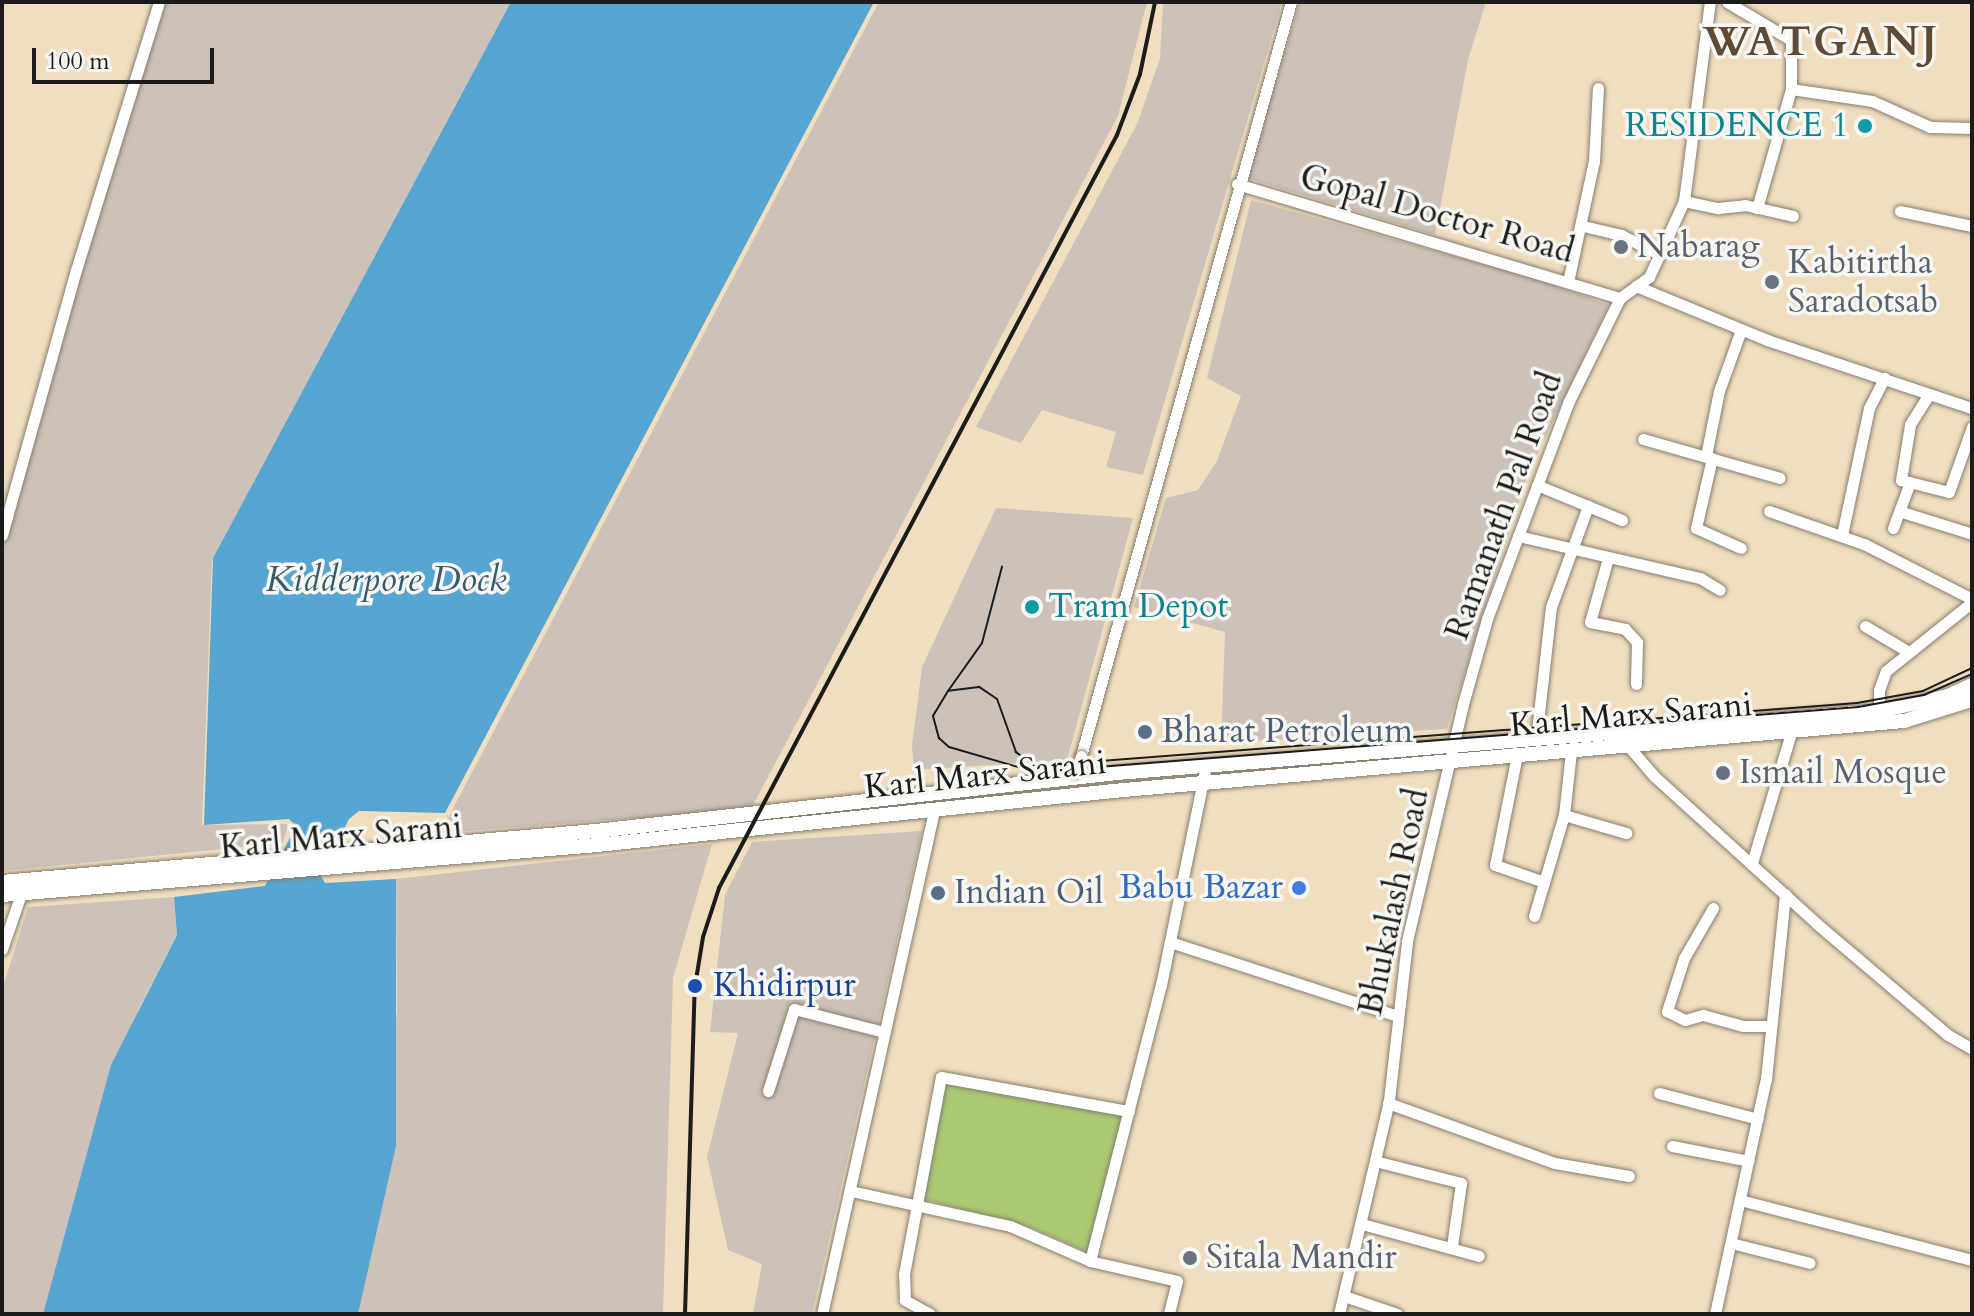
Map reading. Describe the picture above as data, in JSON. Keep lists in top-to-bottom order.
{
  "streets": {
    "main road": ["Karl Marx Sarani"],
    "street": ["Gopal Doctor Road", "Ramanath Pal Road", "Bhukalash Road"]
  },
  "crossings": [
    ["Gopal Doctor Road", "Ramanath Pal Road"],
    ["Ramanath Pal Road", "Karl Marx Sarani"],
    ["Ramanath Pal Road", "Bhukalash Road"],
    ["Karl Marx Sarani", "Bhukalash Road"]
  ],
  "districts": ["WATGANJ"],
  "water": ["Kidderpore Dock"],
  "places": [
    "RESIDENCE 1",
    "Nabarag",
    "Kabitirtha Saradotsab",
    "Tram Depot",
    "Bharat Petroleum",
    "Ismail Mosque",
    "Babu Bazar",
    "Indian Oil",
    "Khidirpur",
    "Sitala Mandir"
  ],
  "scale_bar": "100 m"
}
